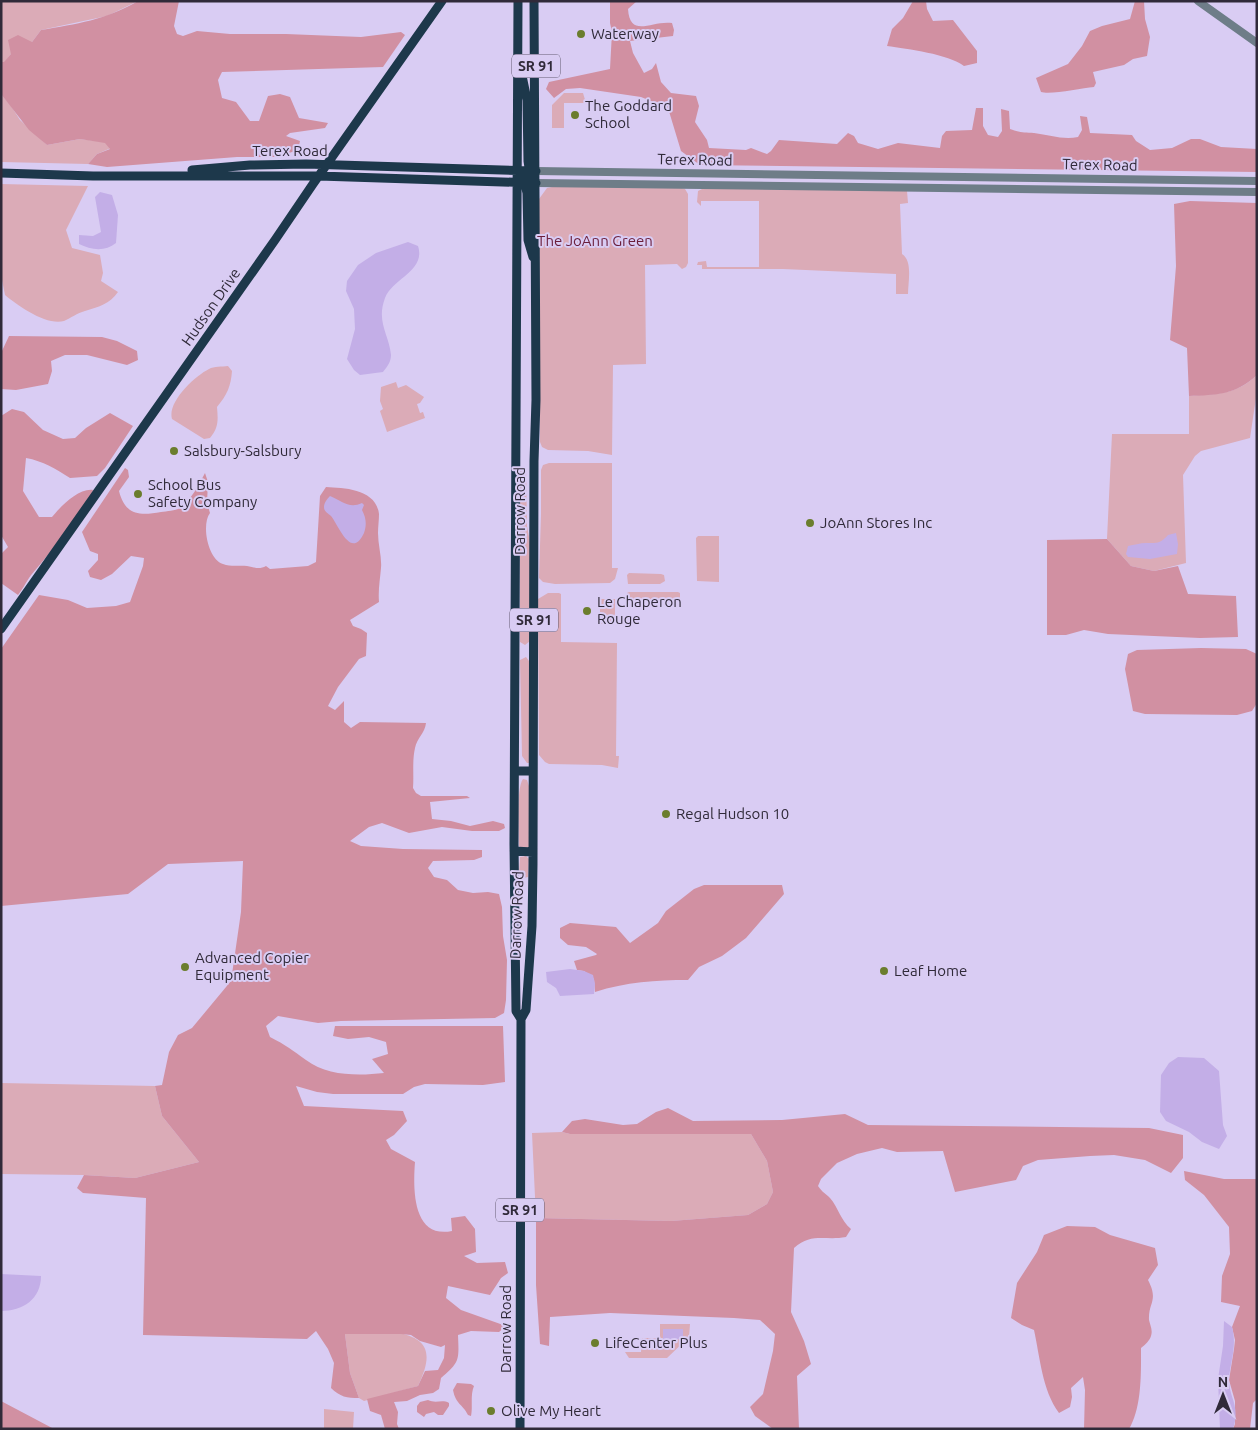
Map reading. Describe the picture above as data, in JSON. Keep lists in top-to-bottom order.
{
  "streets": {
    "main road": [
      "SR 91",
      "Terex Road",
      "Hudson Drive",
      "Darrow Road"
    ]
  },
  "crossings": [
    ["Terex Road", "Hudson Drive"],
    ["Terex Road", "Darrow Road"]
  ],
  "parks": ["The JoAnn Green"],
  "places": [
    "Waterway",
    "The Goddard School",
    "Salsbury-Salsbury",
    "School Bus Safety Company",
    "JoAnn Stores Inc",
    "Le Chaperon Rouge",
    "Regal Hudson 10",
    "Advanced Copier Equipment",
    "Leaf Home",
    "LifeCenter Plus",
    "Olive My Heart"
  ],
  "north": "top"
}
